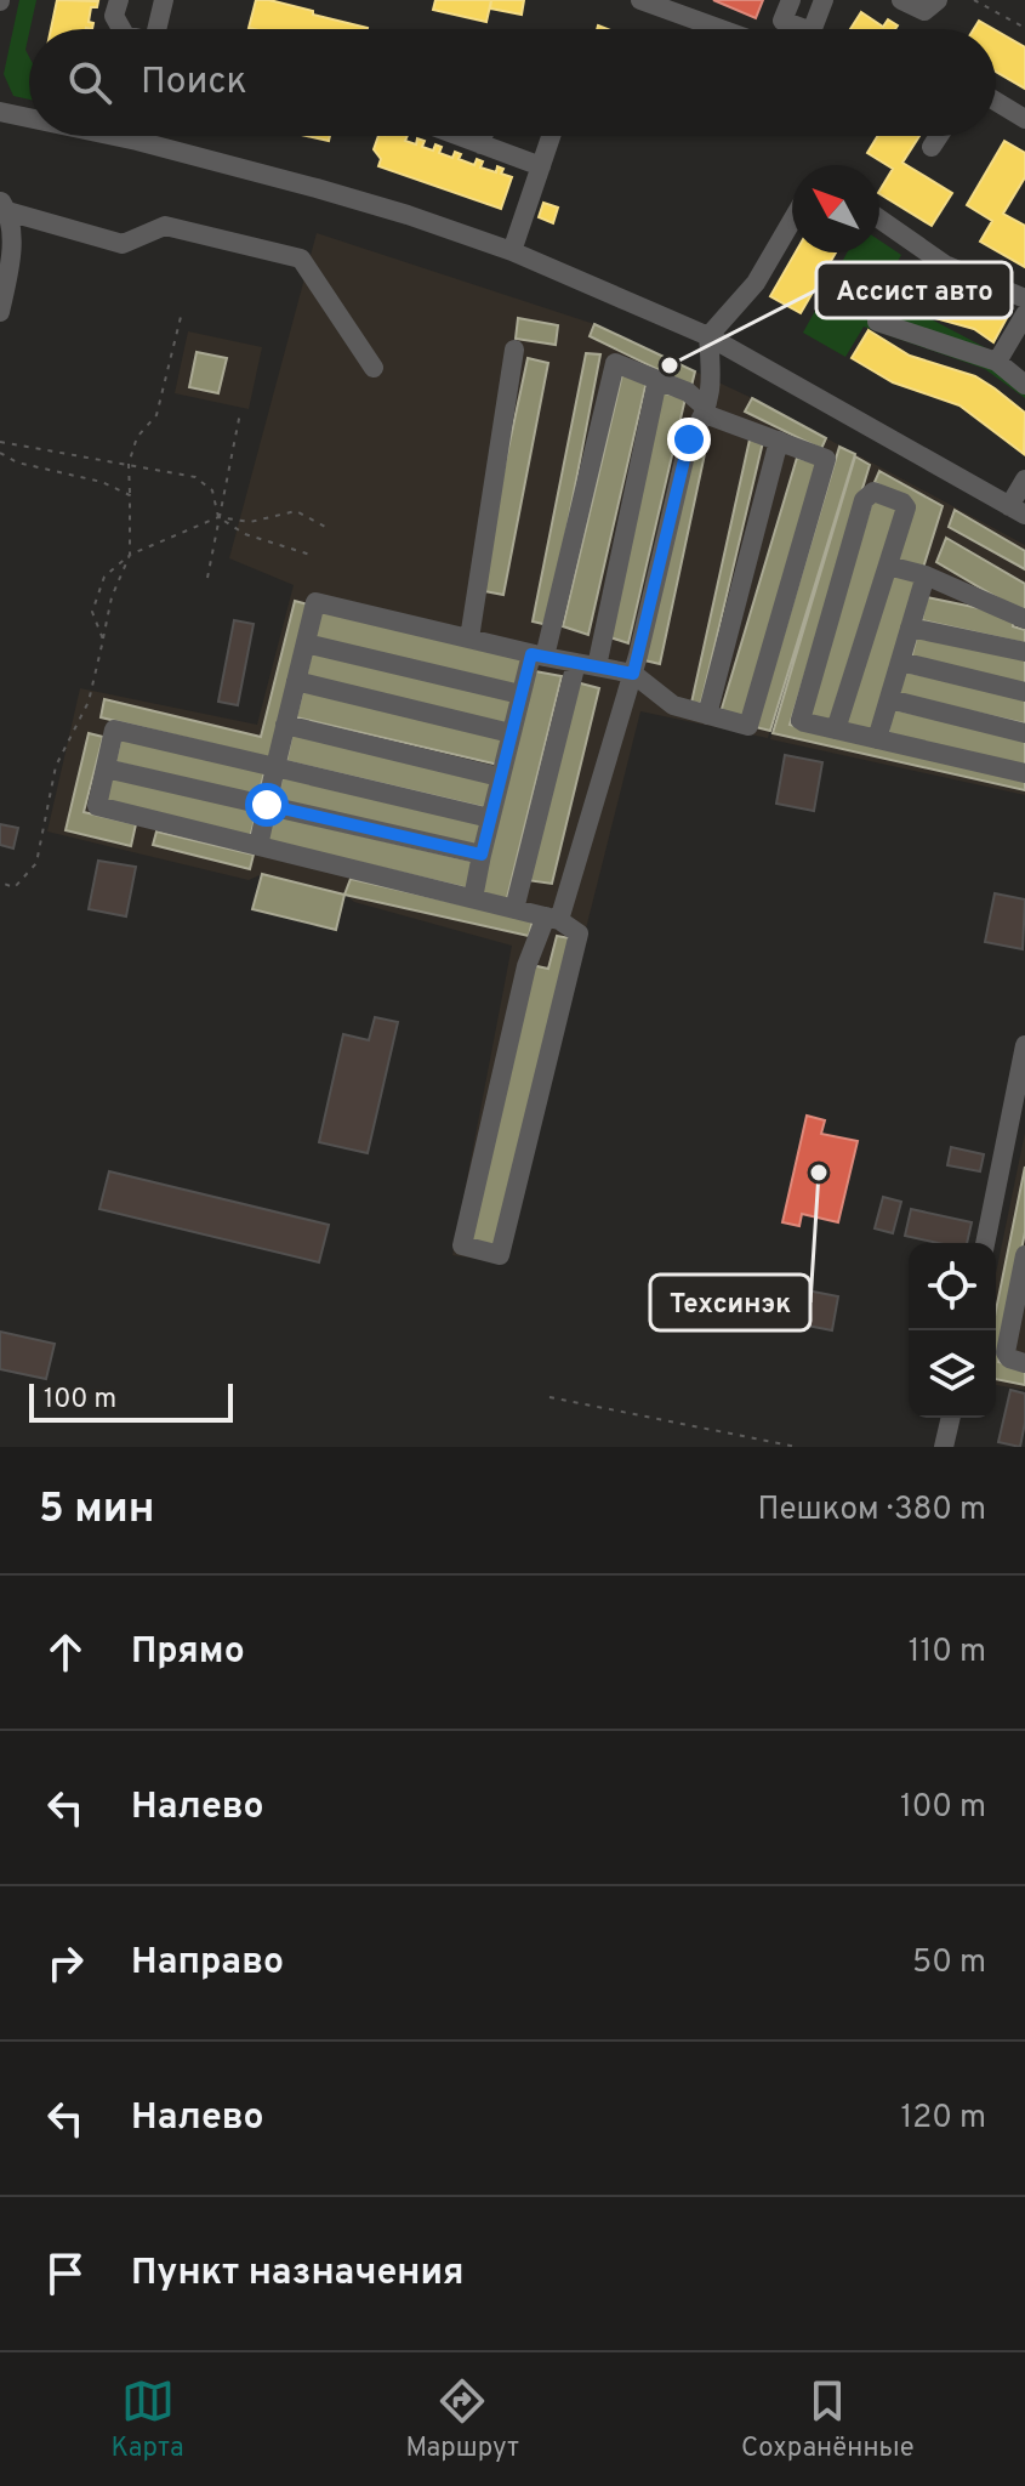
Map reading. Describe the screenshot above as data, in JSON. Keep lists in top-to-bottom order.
{
  "places": ["Ассист авто", "Техсинэк"],
  "scale_bar": "100 m",
  "north": "top left",
  "page": {
    "search": "Поиск",
    "scale": "100 m",
    "heading": ["5 мин", "Пешком · 380 m"],
    "list": [
      ["Прямо", "110 m"],
      ["Налево", "100 m"],
      ["Направо", "50 m"],
      ["Налево", "120 m"],
      "Пункт назначения"
    ],
    "nav": ["Карта", "Маршрут", "Сохранённые"]
  }
}
